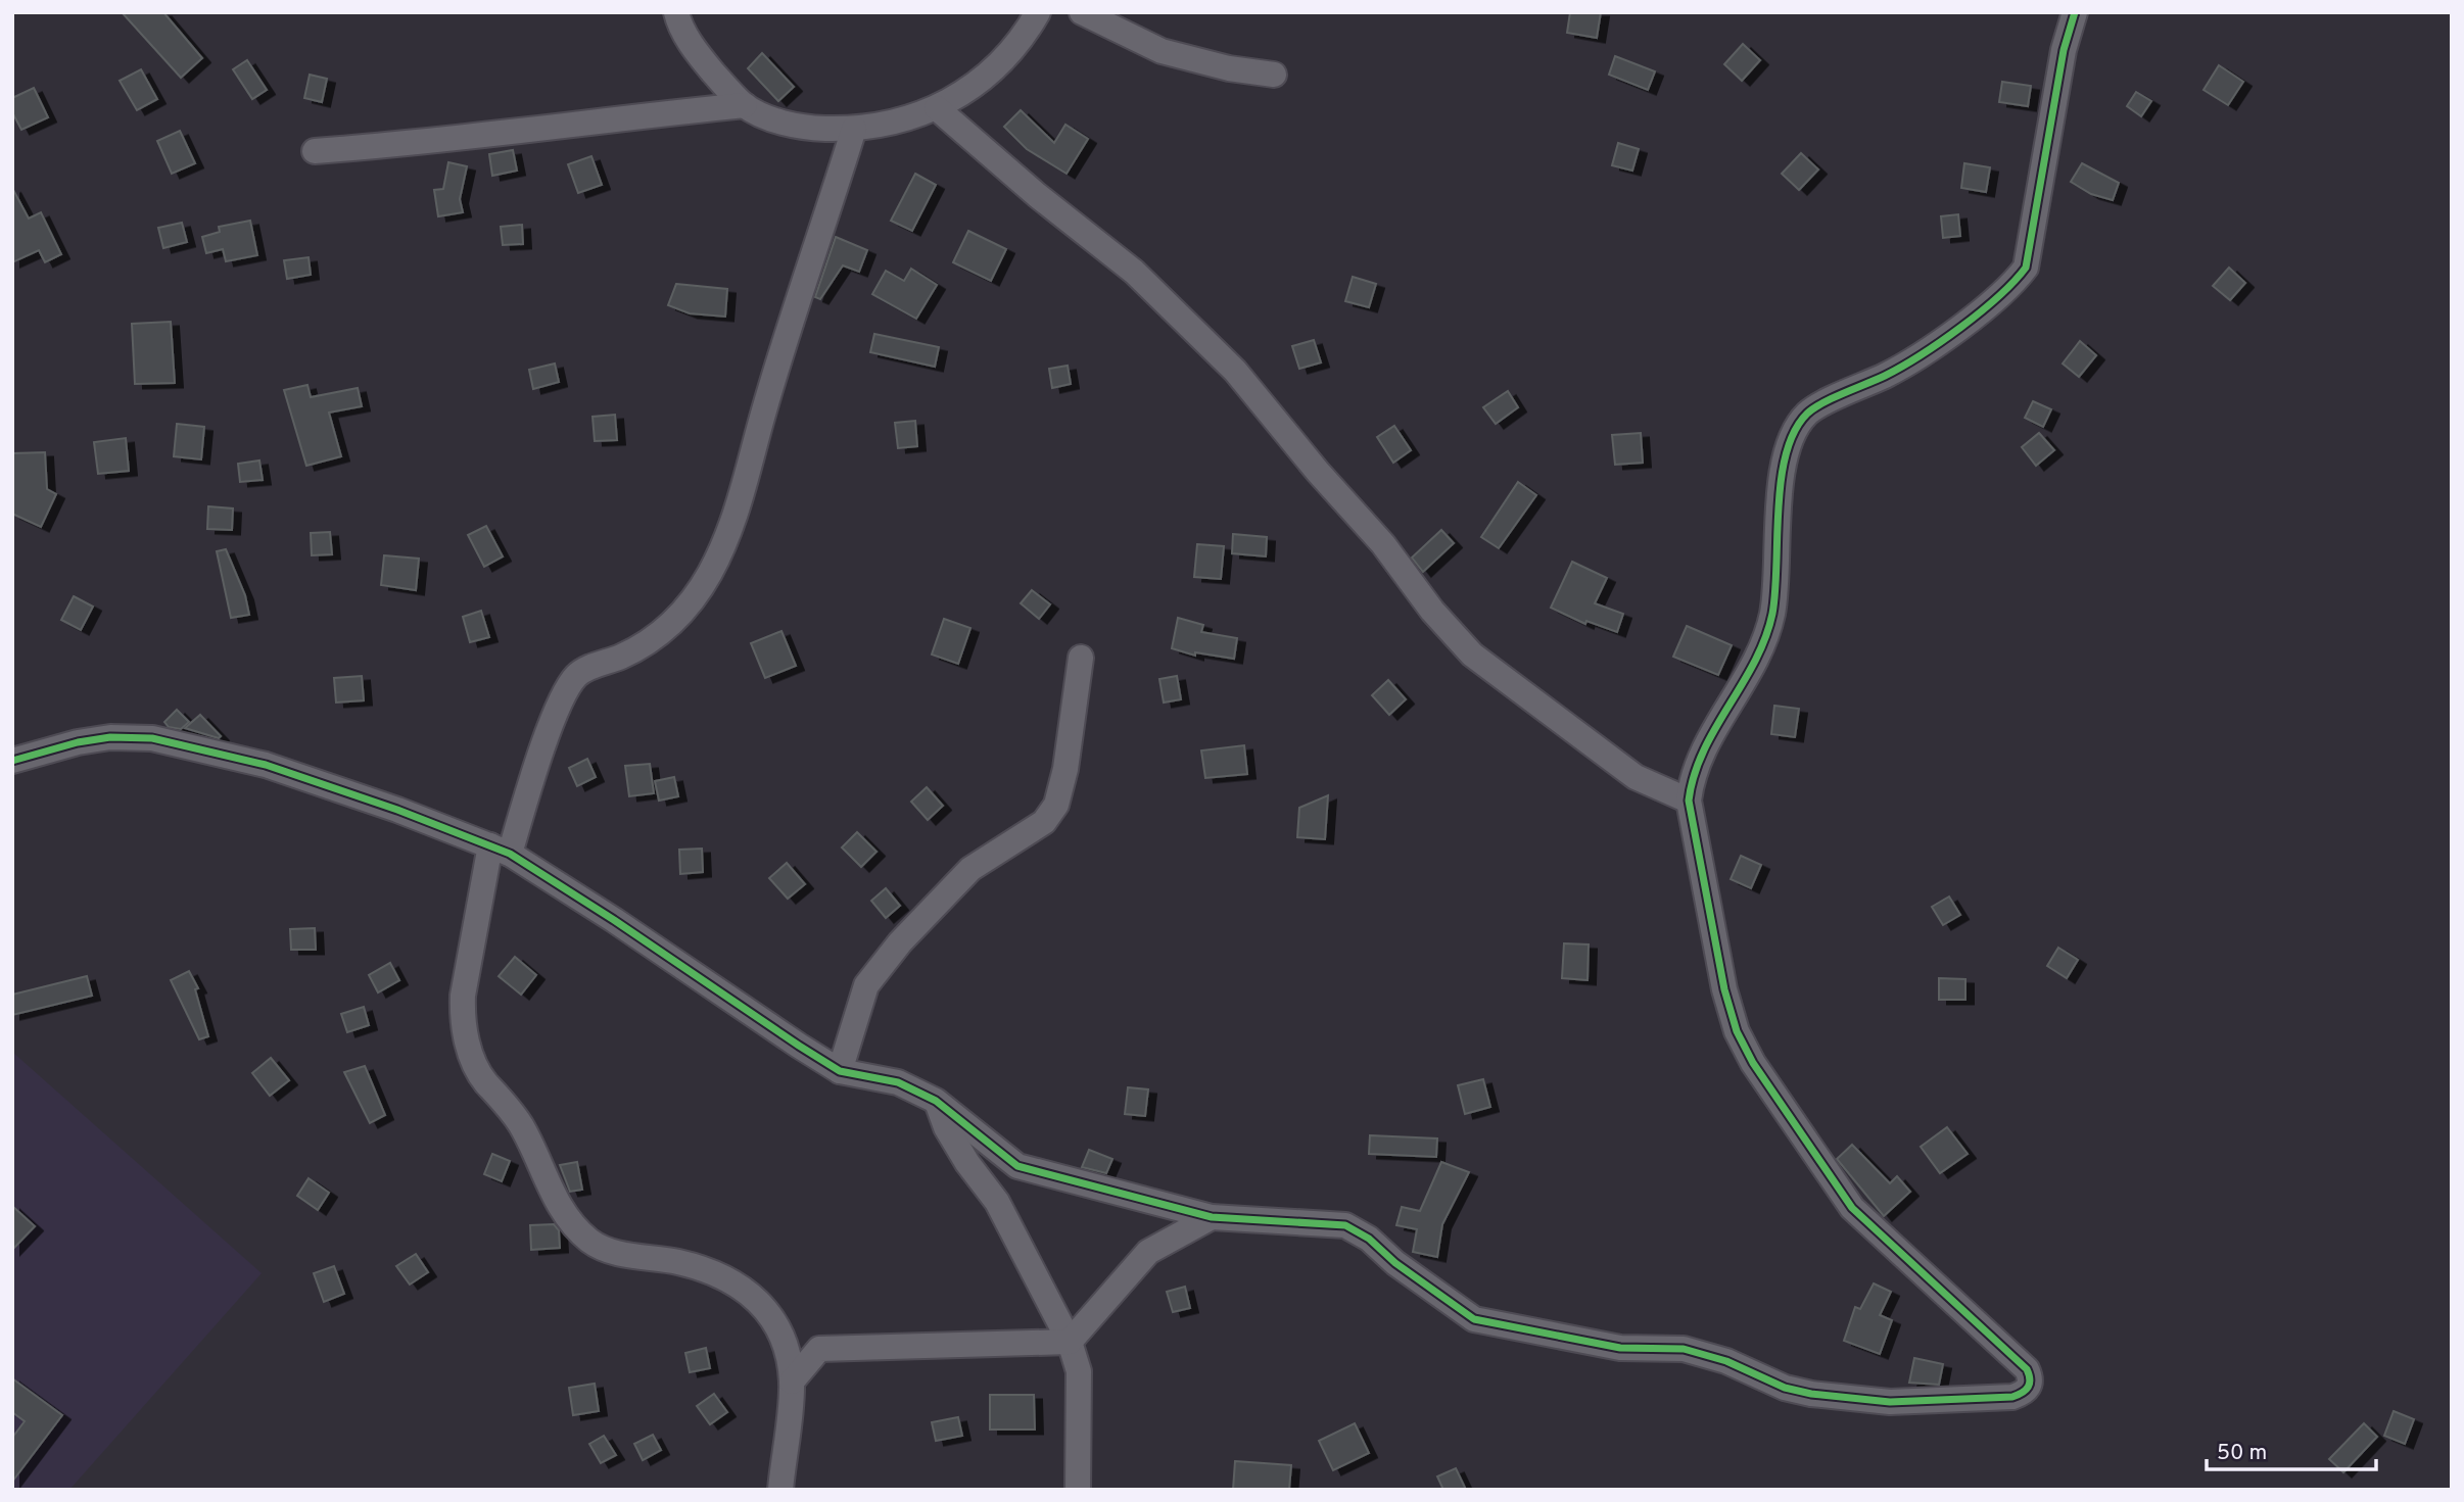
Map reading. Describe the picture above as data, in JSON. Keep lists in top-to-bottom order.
{
  "scale_bar": "50 m"
}
